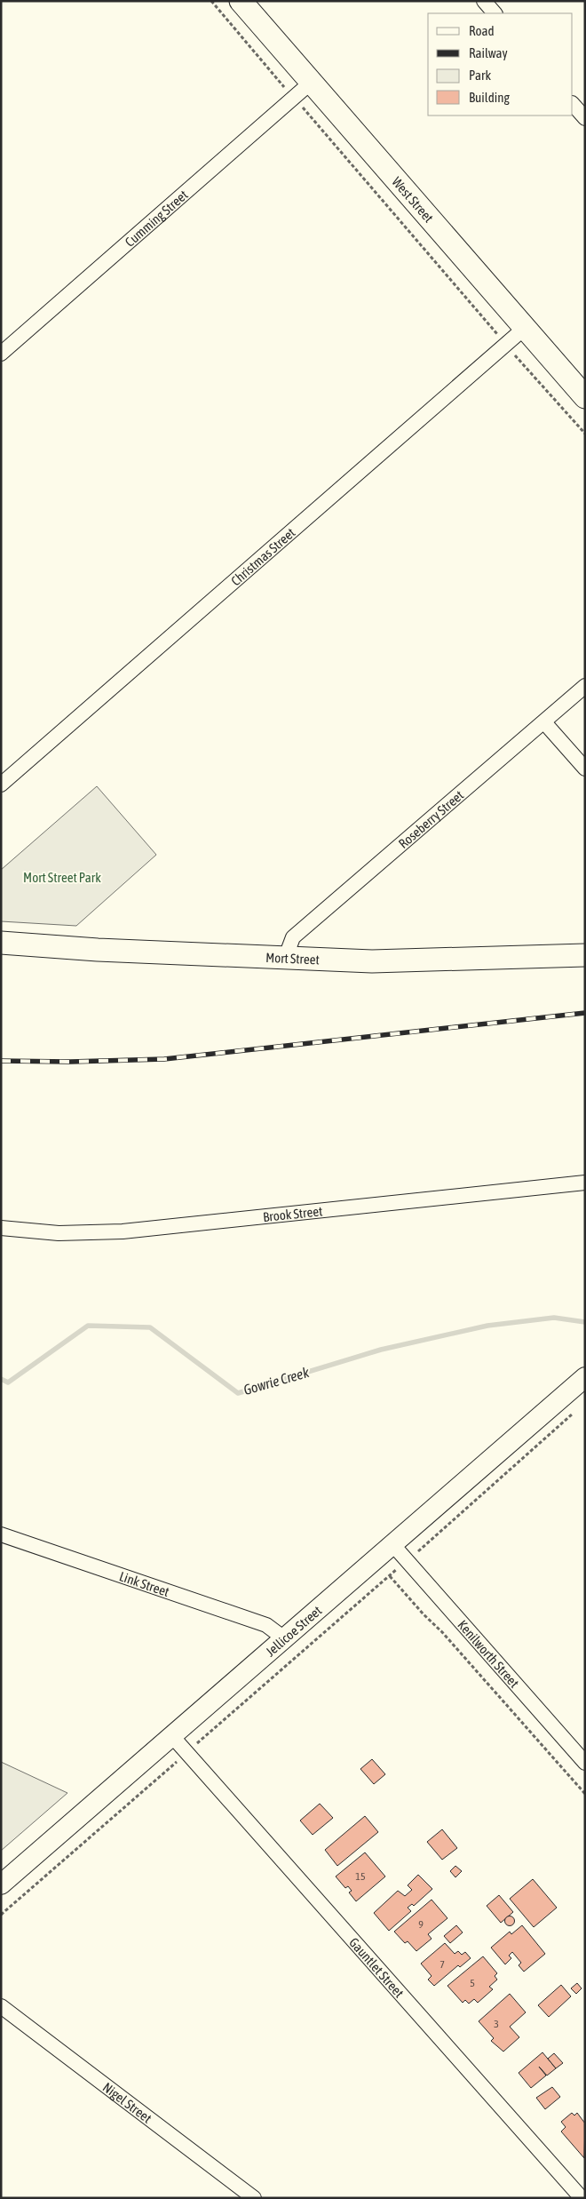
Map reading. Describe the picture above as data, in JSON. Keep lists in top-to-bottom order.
{
  "streets": {
    "main road": ["West Street", "Mort Street", "Jellicoe Street"],
    "street": [
      "Cumming Street",
      "Christmas Street",
      "Roseberry Street",
      "Brook Street",
      "Link Street",
      "Kenilworth Street",
      "Gauntlet Street",
      "Nigel Street"
    ]
  },
  "crossings": [
    ["West Street", "Cumming Street"],
    ["West Street", "Christmas Street"],
    ["Roseberry Street", "Mort Street"],
    ["Link Street", "Jellicoe Street"],
    ["Jellicoe Street", "Kenilworth Street"],
    ["Jellicoe Street", "Gauntlet Street"]
  ],
  "water": ["Gowrie Creek"],
  "parks": ["Mort Street Park"],
  "house_numbers": [
    "15",
    "9",
    "7",
    "5",
    "3"
  ],
  "legend": [
    "Road",
    "Railway",
    "Park",
    "Building"
  ]
}
